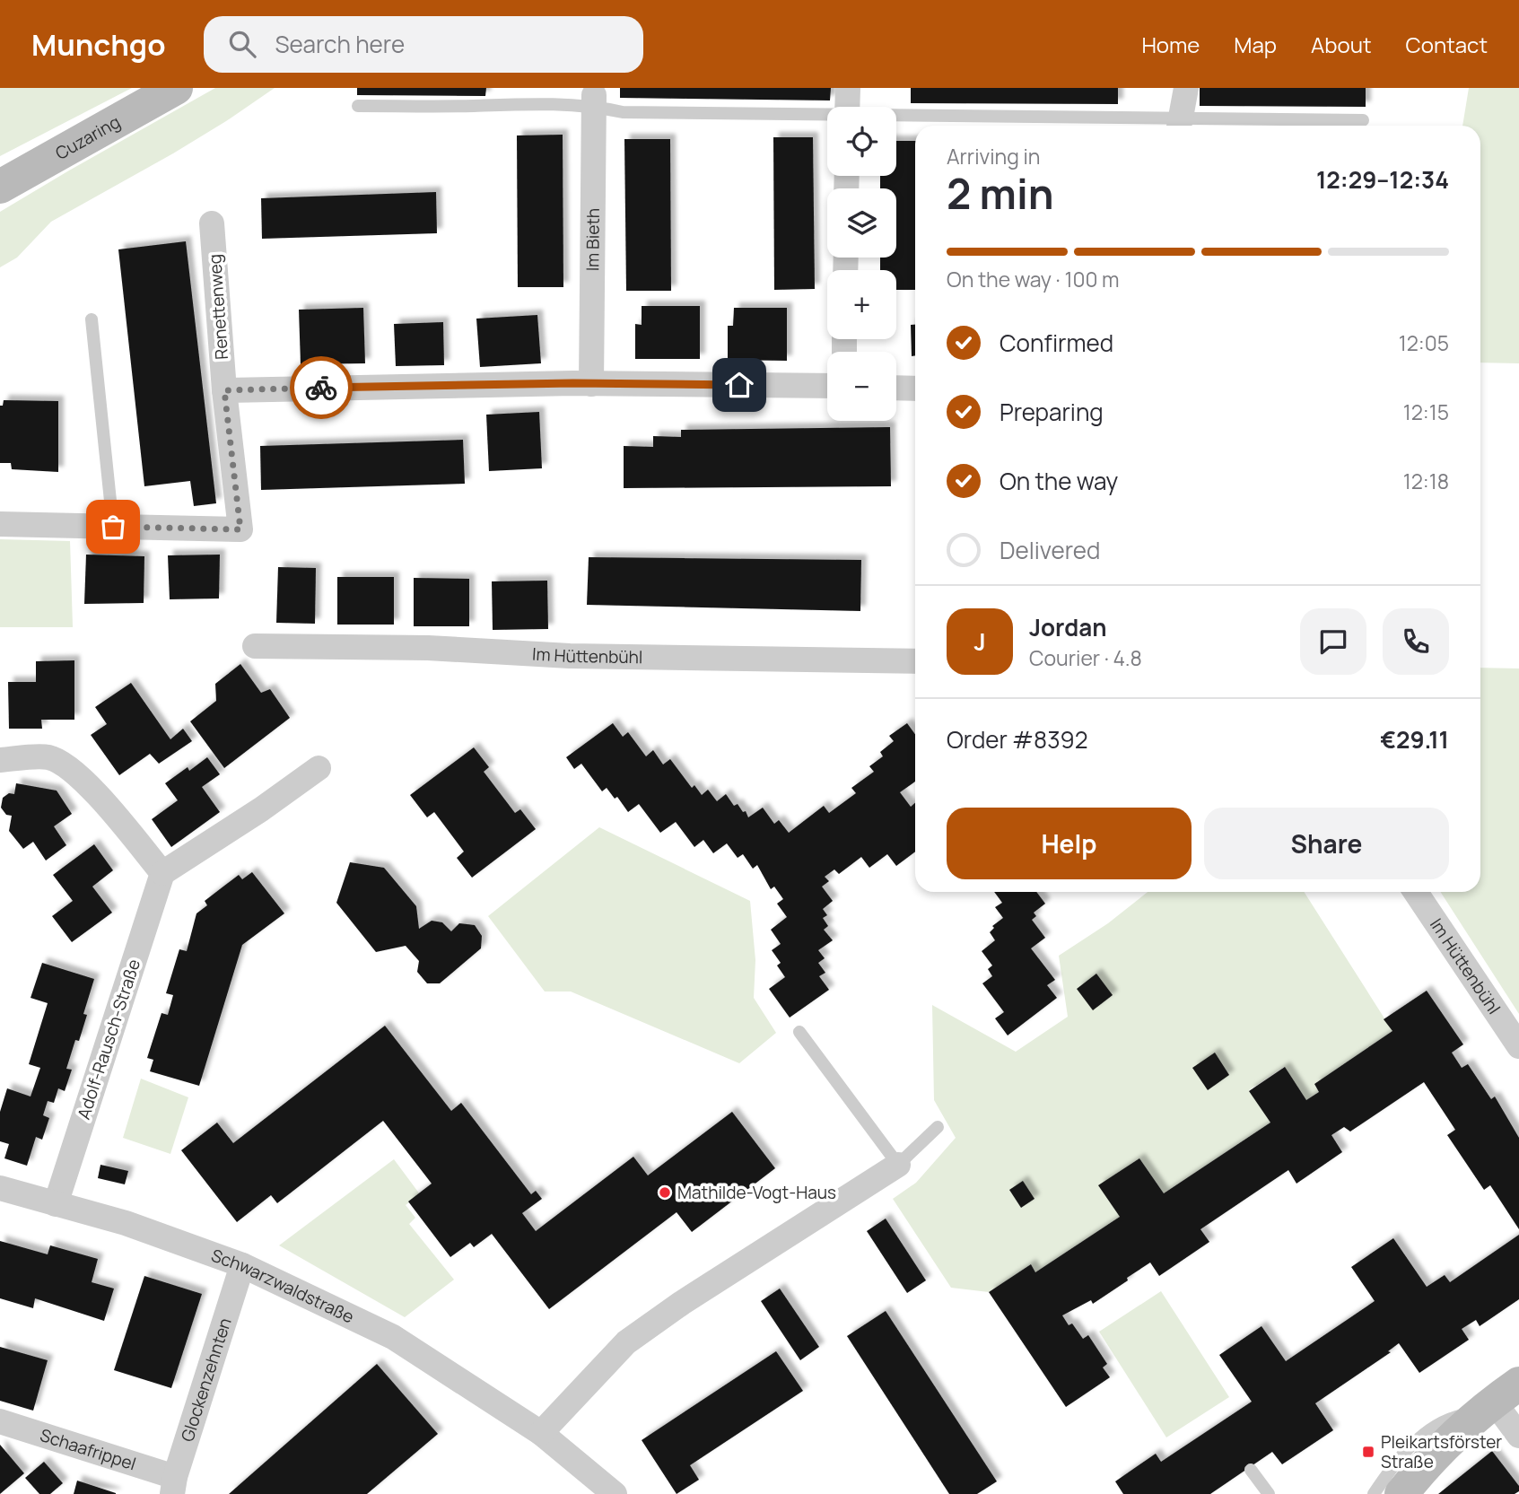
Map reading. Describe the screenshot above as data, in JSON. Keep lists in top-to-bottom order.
{
  "streets": {
    "main road": ["Cuzaring"],
    "street": [
      "Im Bieth",
      "Renettenweg",
      "Im Hüttenbühl",
      "Adolf-Rausch-Straße",
      "Schwarzwaldstraße",
      "Glockenzehnten",
      "Schaafrippel"
    ]
  },
  "crossings": [
    ["Adolf-Rausch-Straße", "Schwarzwaldstraße"],
    ["Schwarzwaldstraße", "Glockenzehnten"],
    ["Glockenzehnten", "Schaafrippel"]
  ],
  "places": {
    "other": ["Mathilde-Vogt-Haus"],
    "transit": ["Pleikartsförster Straße"]
  },
  "page": {
    "header": "Munchgo",
    "search": "Search here",
    "nav": [
      "Home",
      "Map",
      "About",
      "Contact"
    ],
    "map_buttons": ["+", "−"],
    "heading": ["2 min", "Arriving in", "12:29–12:34"],
    "panel": [
      "Jordan",
      "Courier · 4.8",
      "Order #8392",
      "€29.11"
    ],
    "bar": "On the way · 100 m",
    "list": [
      ["Confirmed", "12:05"],
      ["Preparing", "12:15"],
      ["On the way", "12:18"],
      "Delivered"
    ],
    "round": "J",
    "buttons": ["Help", "Share"]
  }
}
